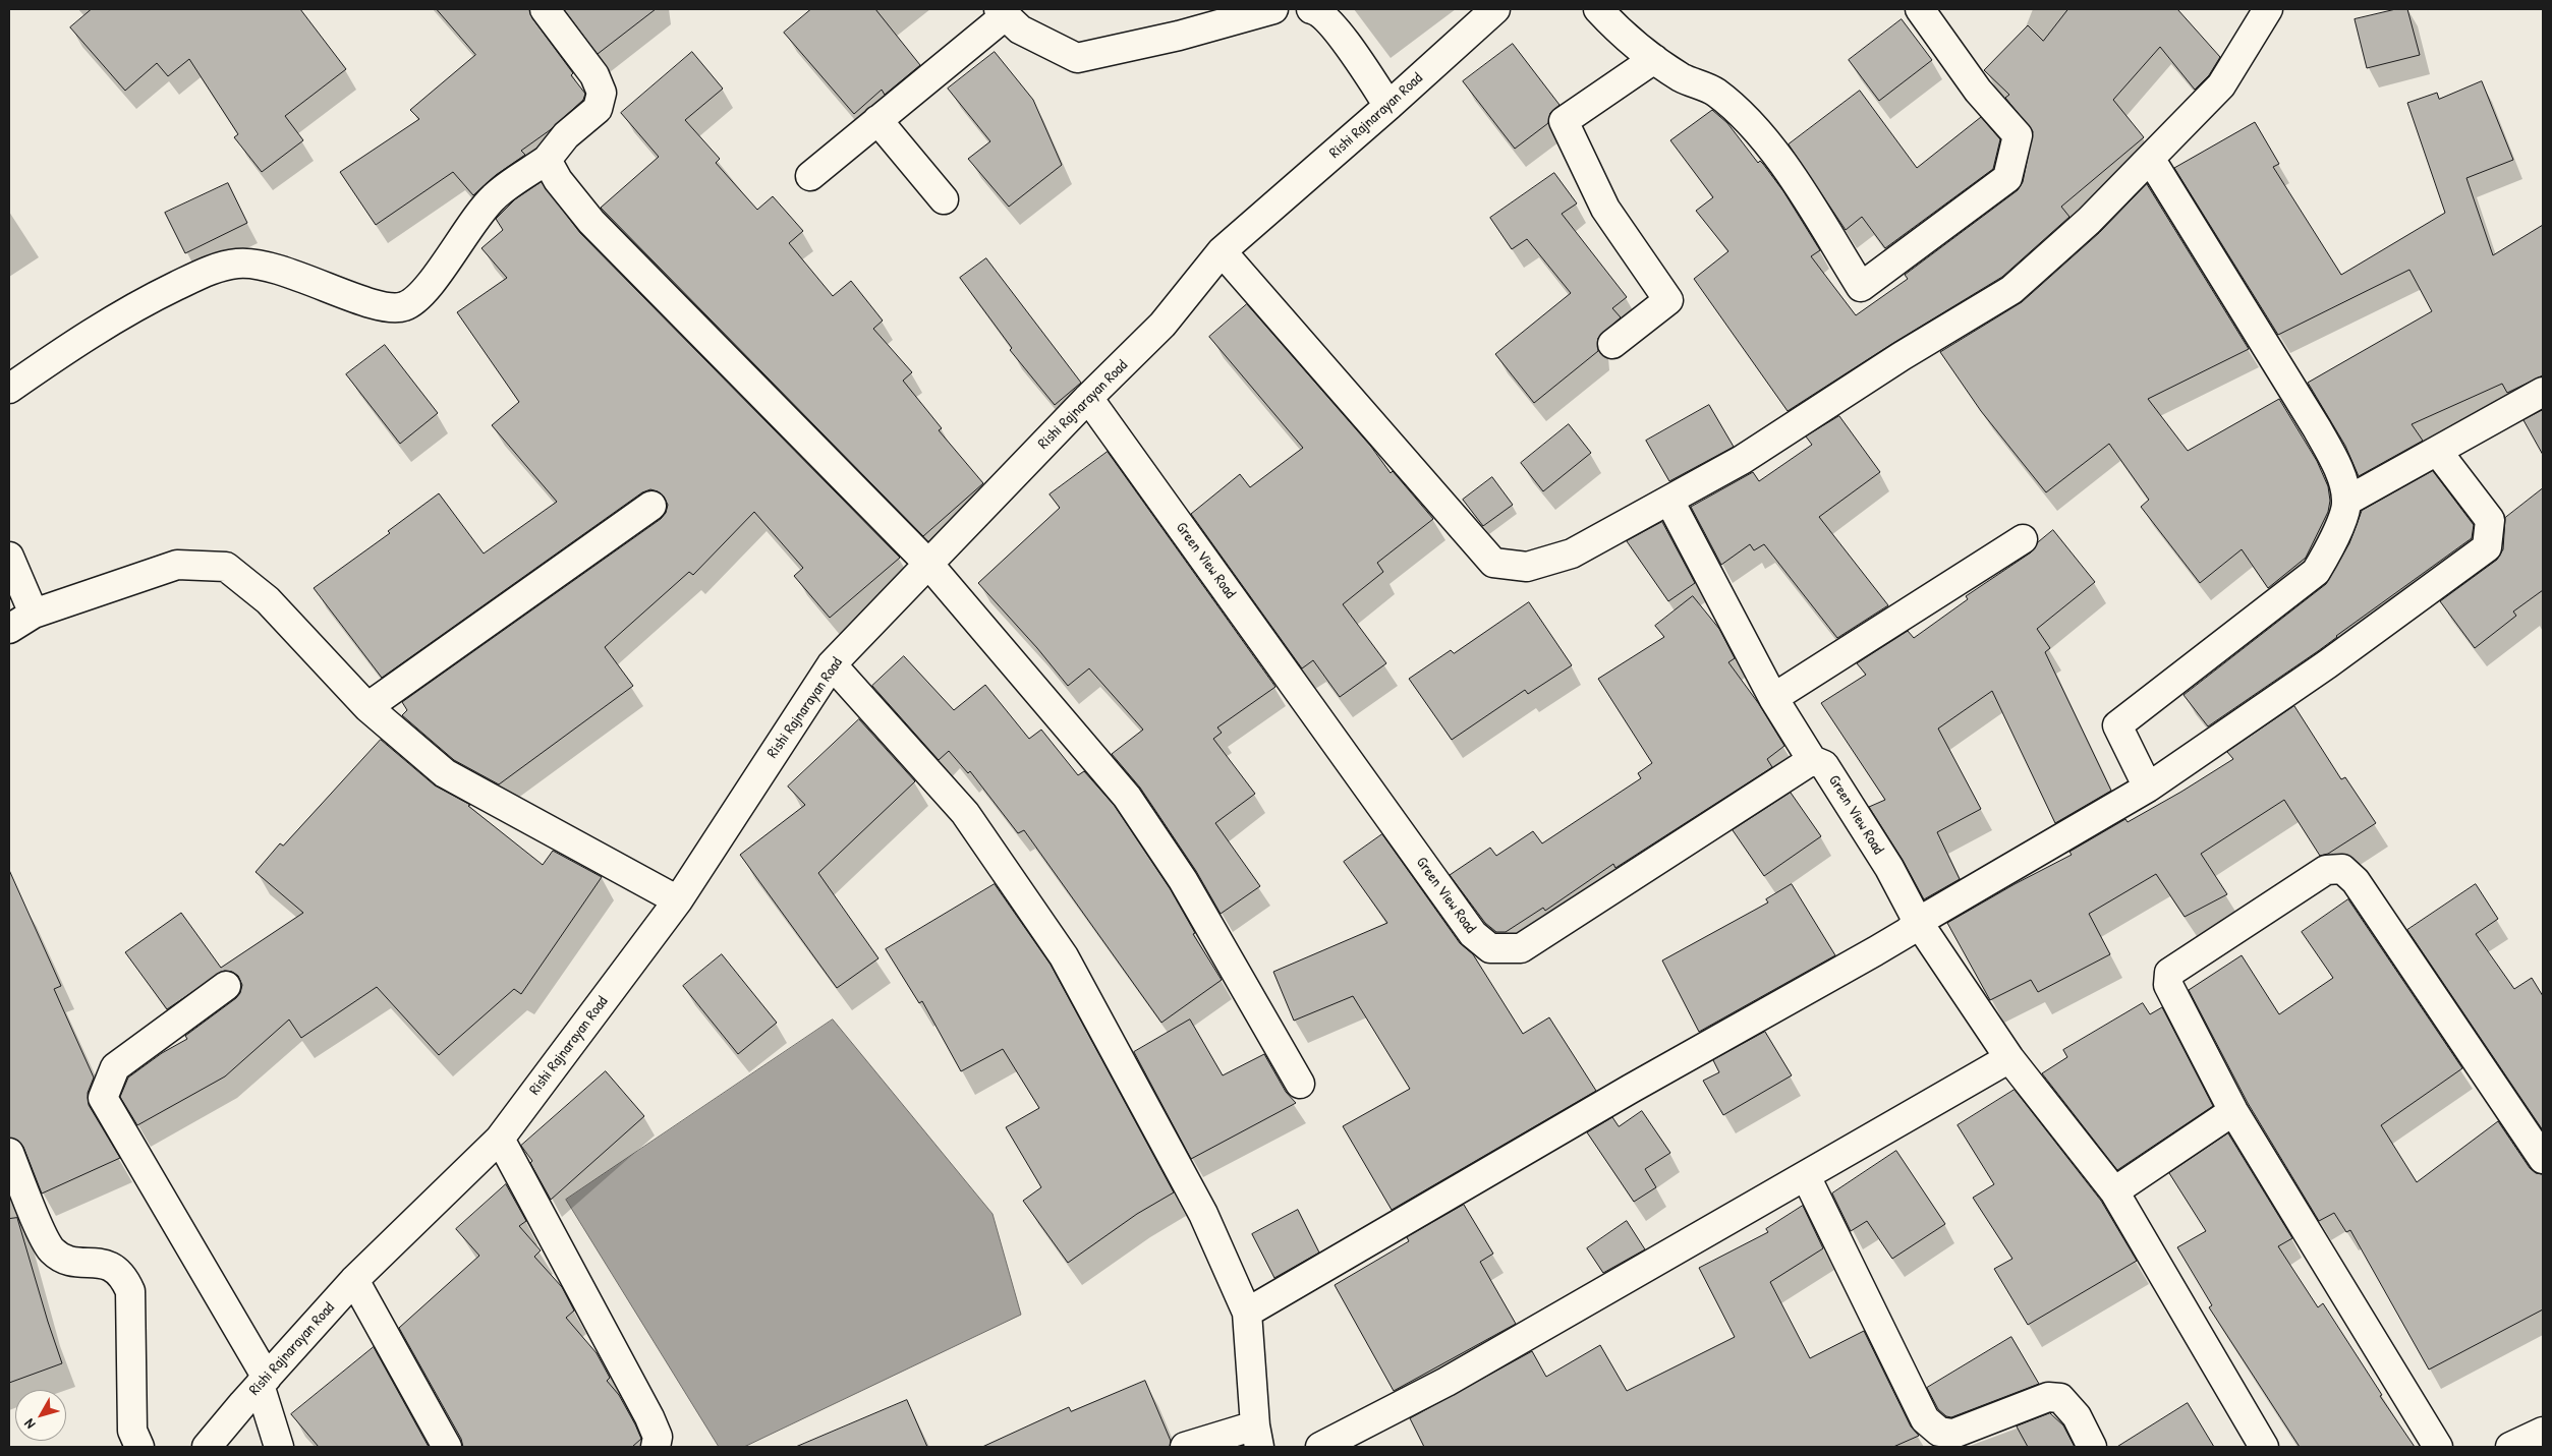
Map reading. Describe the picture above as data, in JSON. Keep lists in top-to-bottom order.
{
  "streets": {
    "street": ["Rishi Rajnarayan Road", "Green View Road"]
  },
  "crossings": [
    ["Rishi Rajnarayan Road", "Green View Road"]
  ],
  "north": "bottom left"
}
